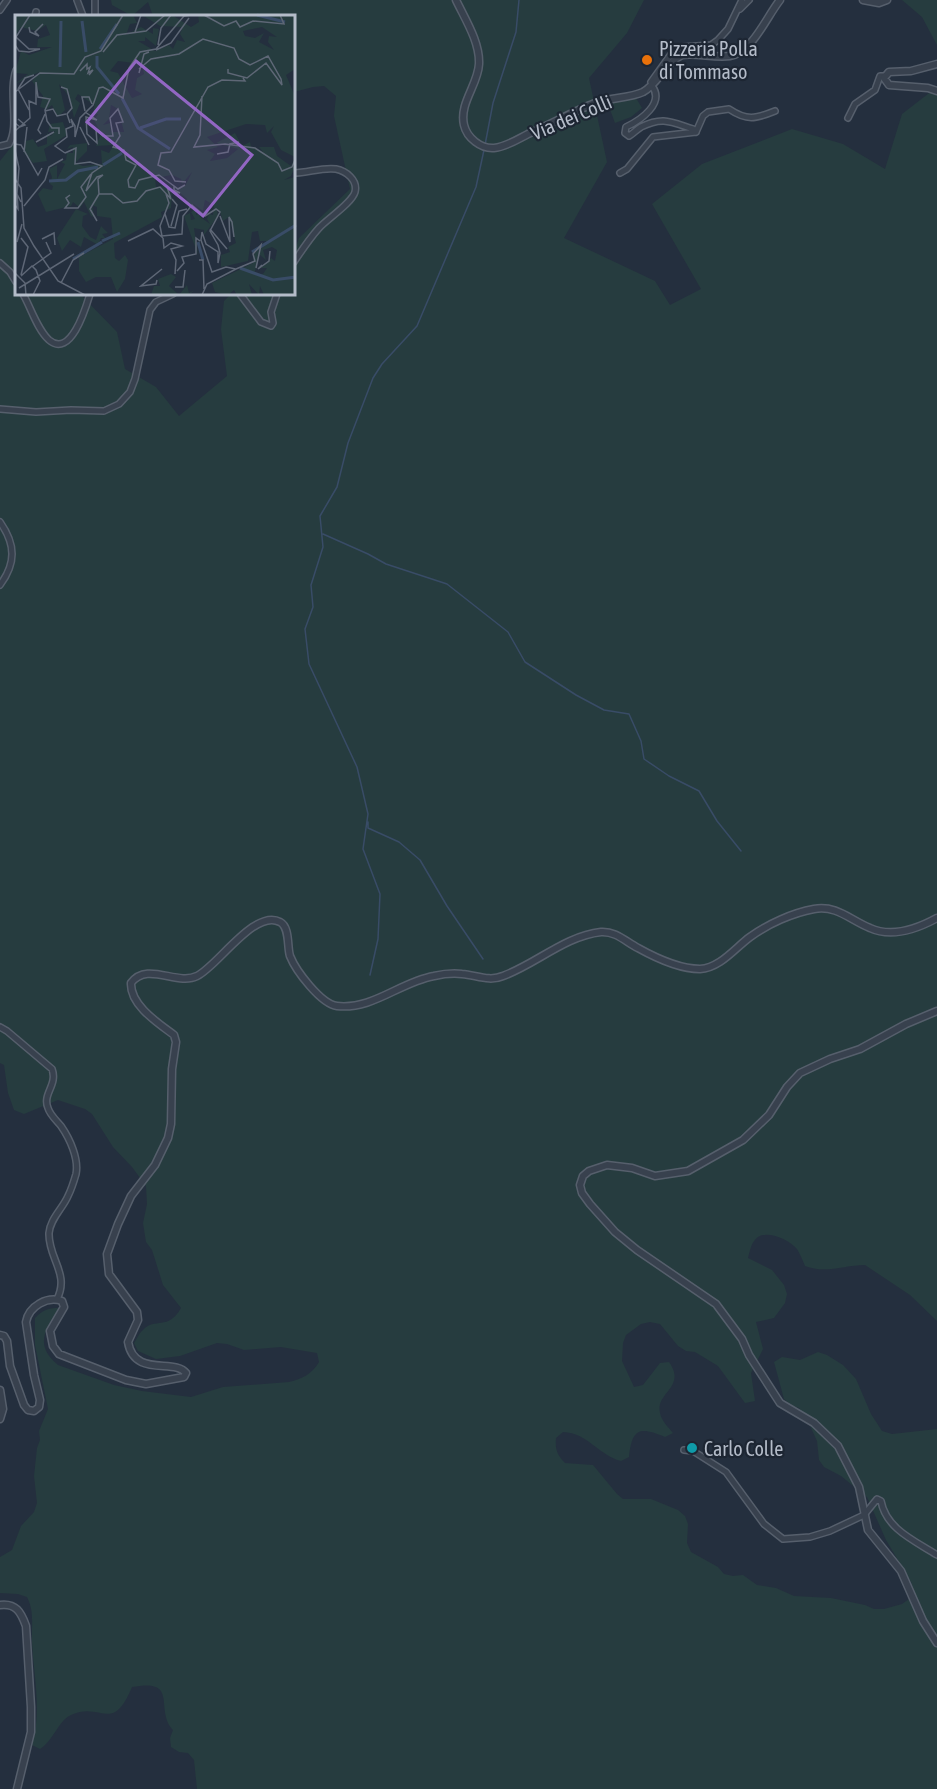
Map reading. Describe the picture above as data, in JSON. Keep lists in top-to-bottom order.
{
  "streets": {
    "street": ["Via dei Colli"]
  },
  "places": ["Pizzeria Polla di Tommaso", "Carlo Colle"]
}
